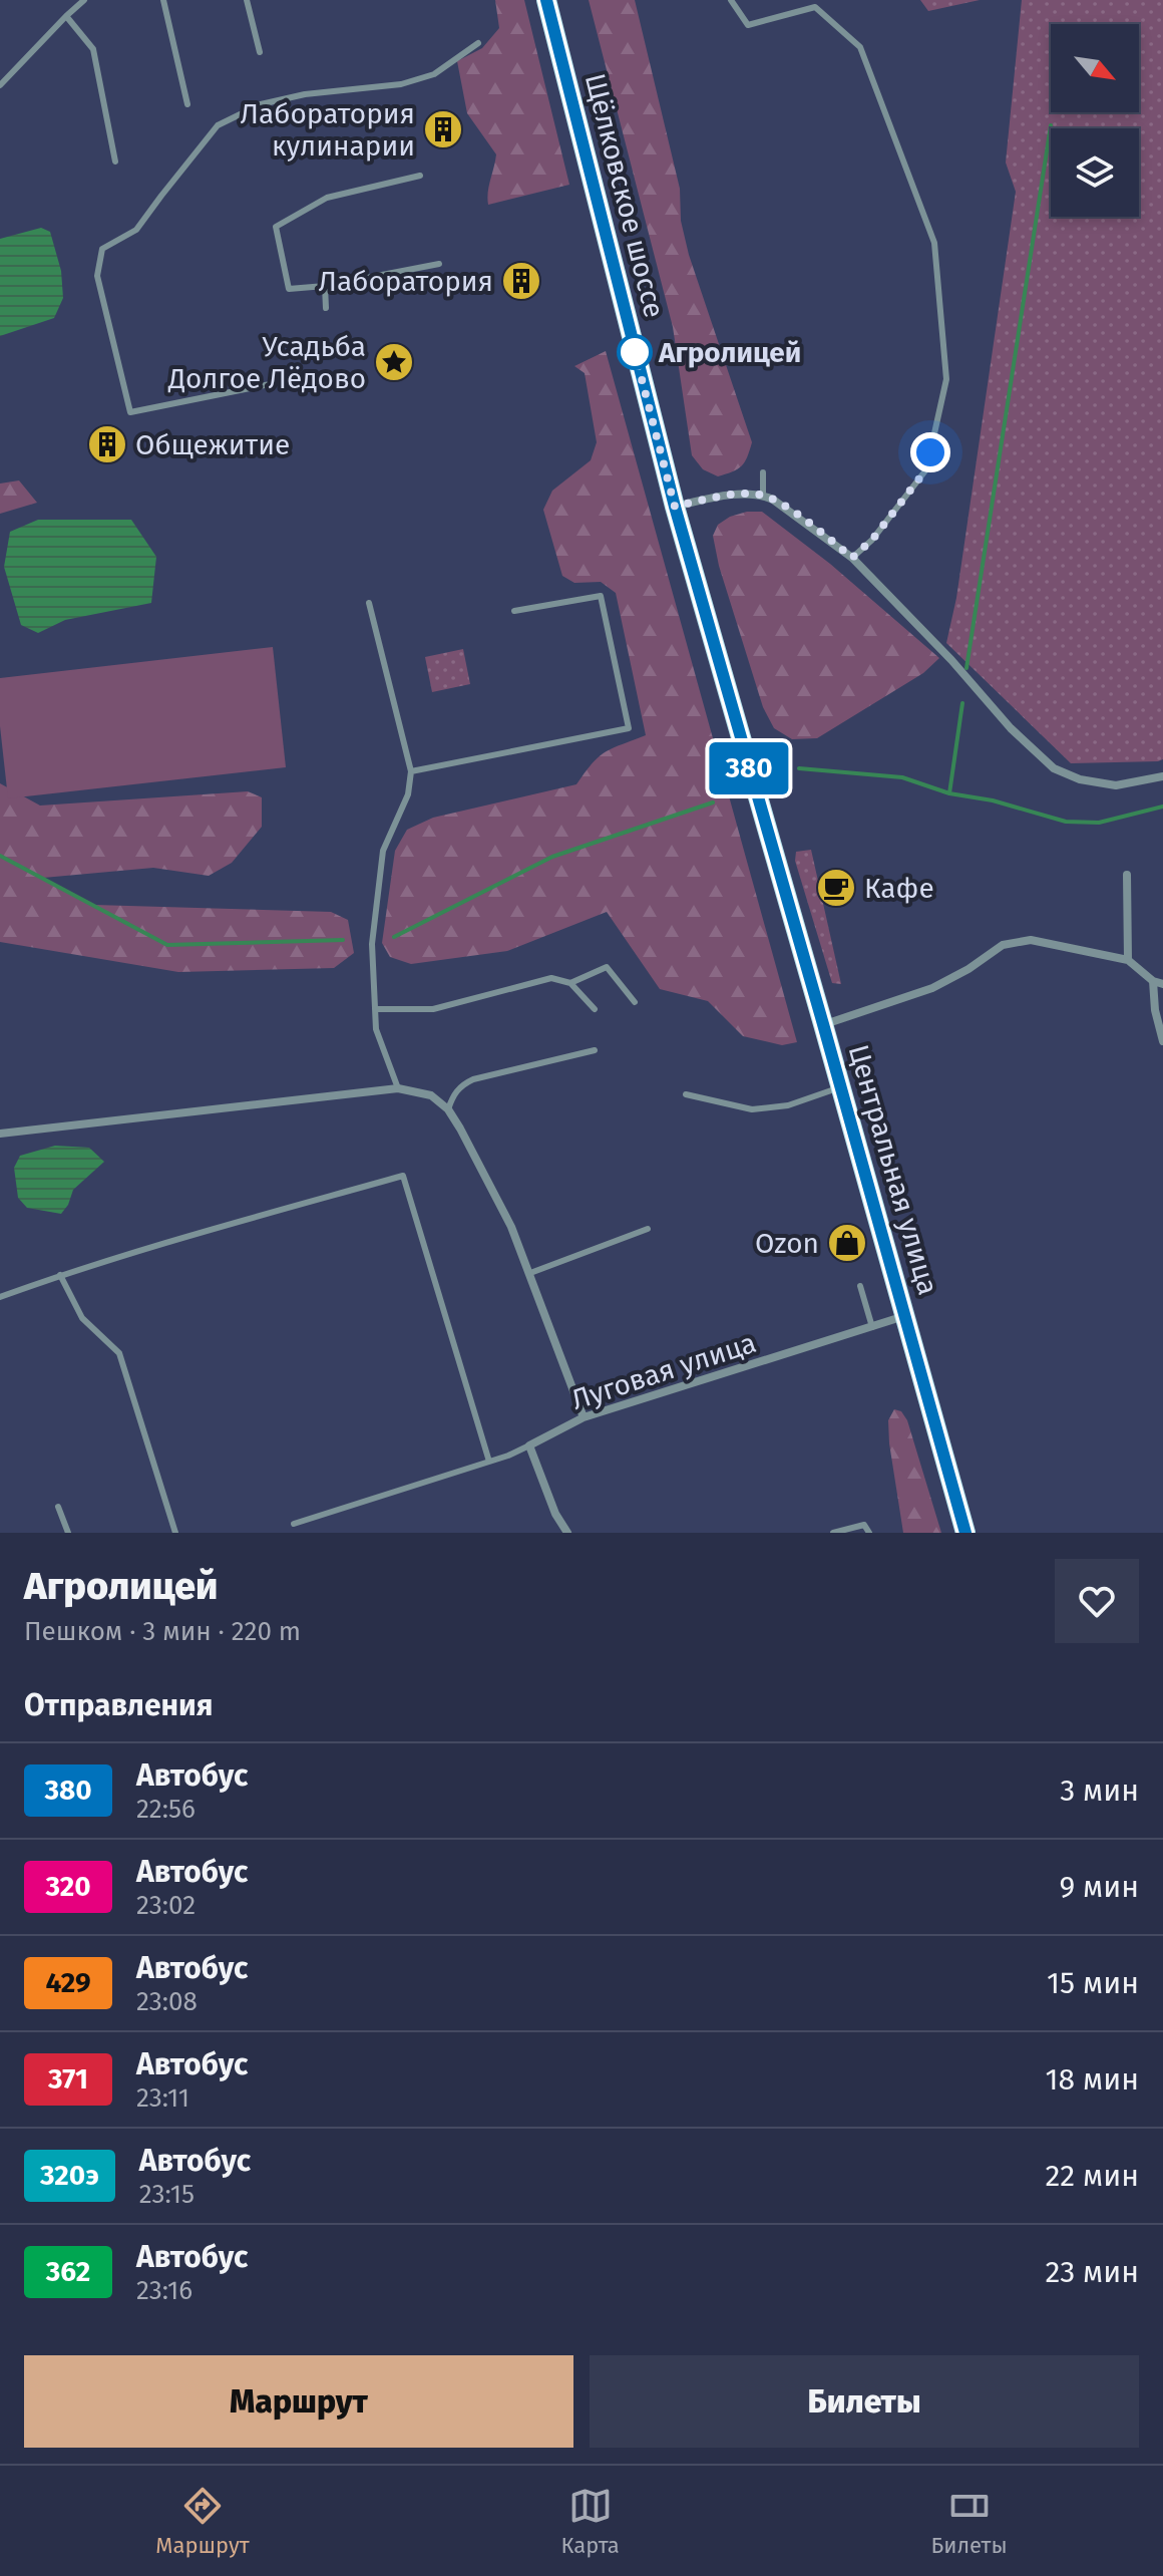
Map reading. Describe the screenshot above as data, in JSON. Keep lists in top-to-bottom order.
{
  "streets": {
    "main road": ["Щёлковское шоссе", "Центральная улица"],
    "street": ["Луговая улица"]
  },
  "crossings": [
    ["Щёлковское шоссе", "Центральная улица"],
    ["Центральная улица", "Луговая улица"]
  ],
  "places": {
    "building": ["Лаборатория кулинарии", "Лаборатория", "Общежитие"],
    "other": ["Агролицей"],
    "place": ["Усадьба Долгое Лёдово"],
    "cafe": ["Кафе"],
    "shop": ["Ozon"]
  },
  "lines": ["bus line 380"],
  "north": "bottom right",
  "page": {
    "on_map": "380",
    "heading": [
      ["Агролицей", "Пешком · 3 мин · 220 m"],
      "Отправления"
    ],
    "list": [
      {
        "mark": "380",
        "name": "Автобус",
        "note": "22:56",
        "value": "3 мин"
      },
      {
        "mark": "320",
        "name": "Автобус",
        "note": "23:02",
        "value": "9 мин"
      },
      {
        "mark": "429",
        "name": "Автобус",
        "note": "23:08",
        "value": "15 мин"
      },
      {
        "mark": "371",
        "name": "Автобус",
        "note": "23:11",
        "value": "18 мин"
      },
      {
        "mark": "320э",
        "name": "Автобус",
        "note": "23:15",
        "value": "22 мин"
      },
      {
        "mark": "362",
        "name": "Автобус",
        "note": "23:16",
        "value": "23 мин"
      }
    ],
    "buttons": ["Маршрут", "Билеты"],
    "tabs": ["Маршрут", "Карта", "Билеты"]
  }
}
